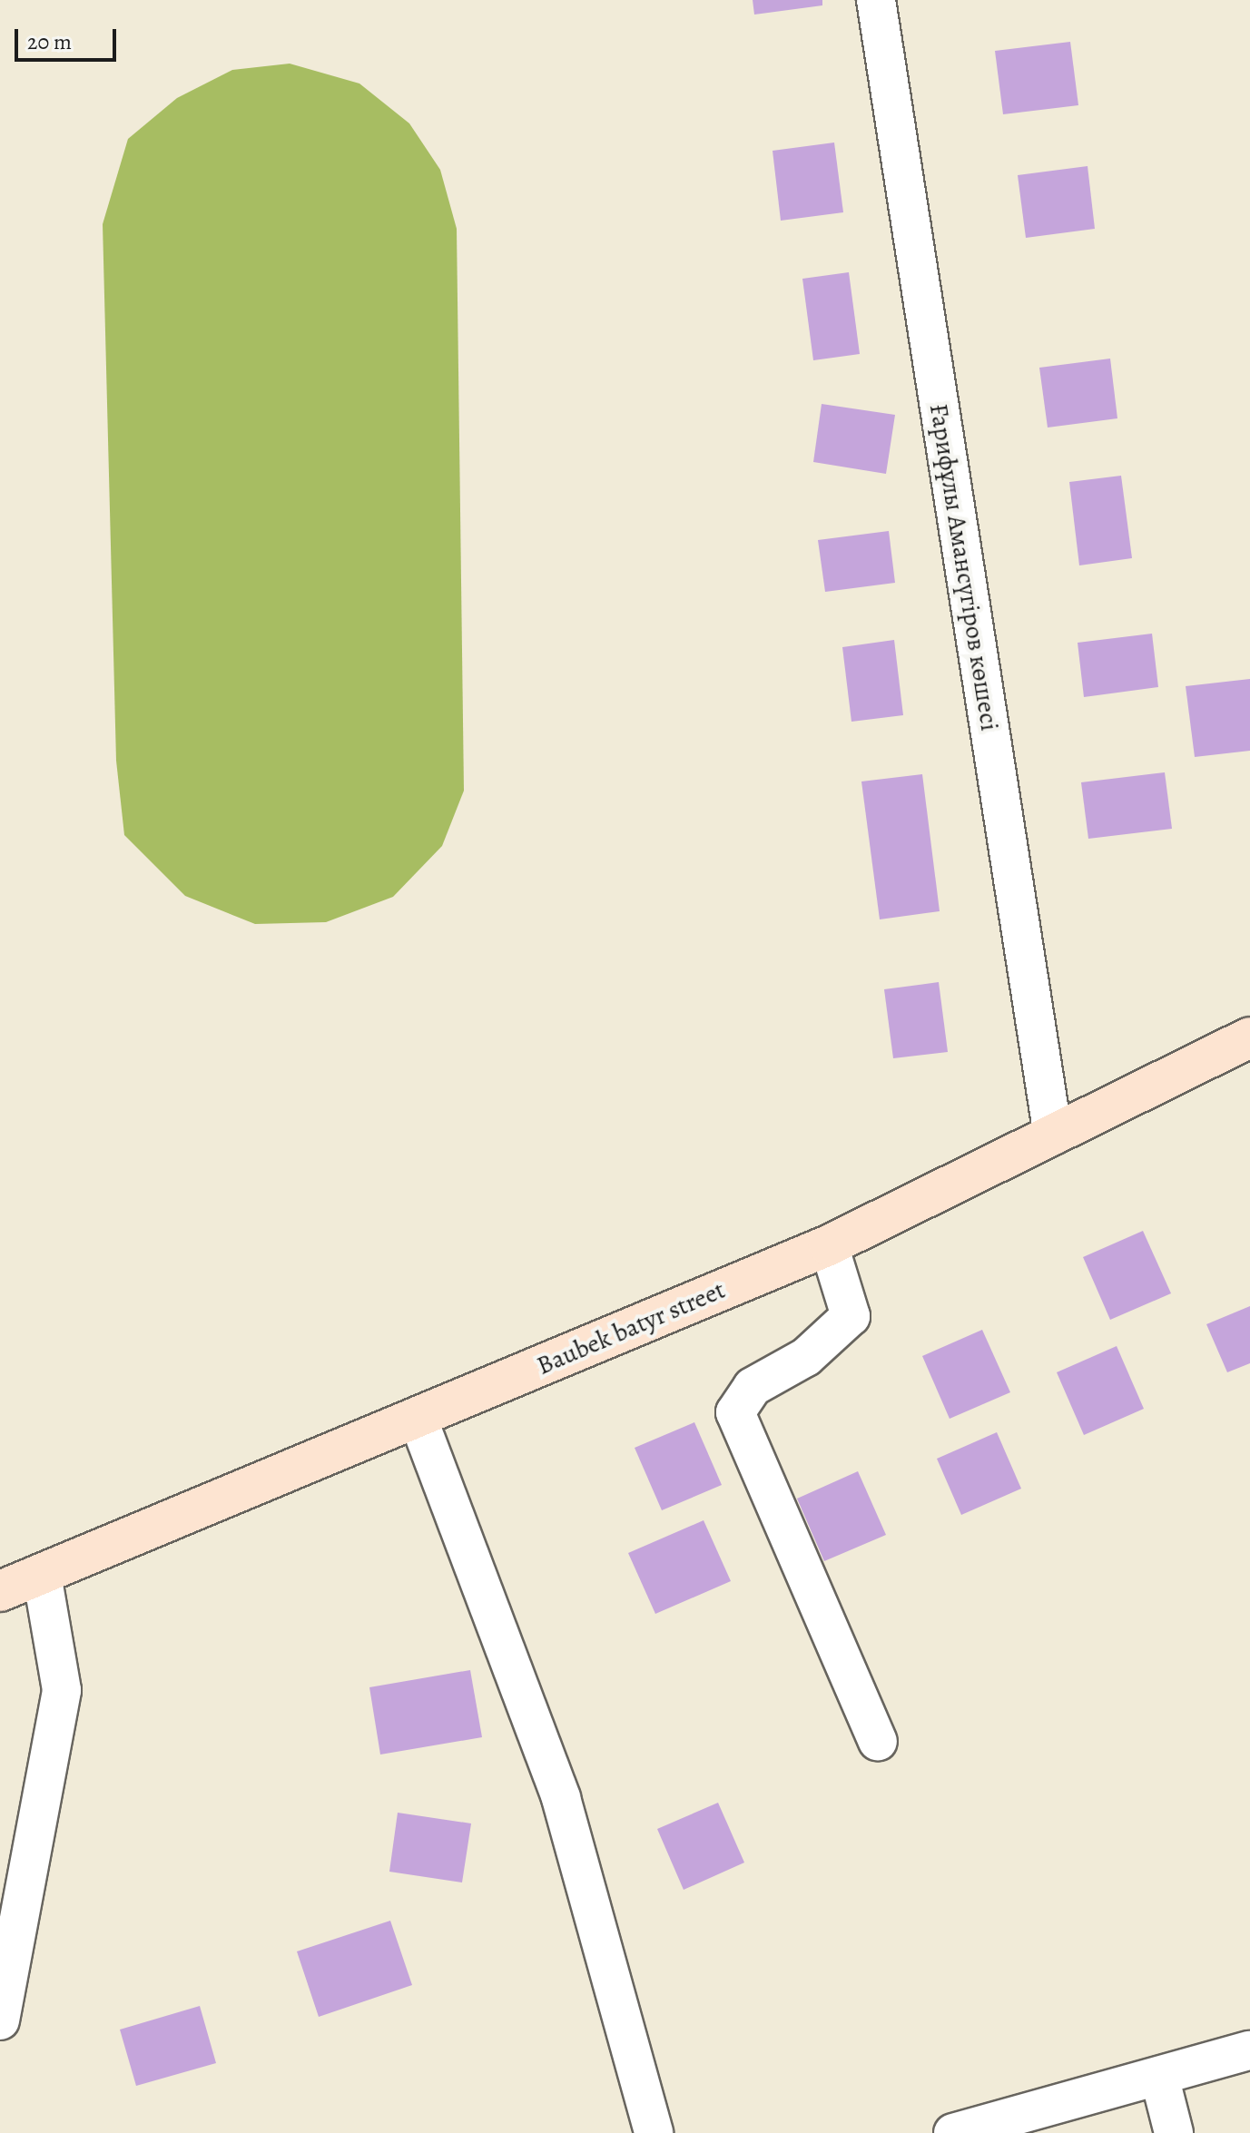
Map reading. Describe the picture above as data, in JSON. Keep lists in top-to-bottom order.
{
  "streets": {
    "street": ["Ғарифұлы Амансүгіров көшесі", "Baubek batyr street"]
  },
  "crossings": [
    ["Ғарифұлы Амансүгіров көшесі", "Baubek batyr street"]
  ],
  "scale_bar": "20 m"
}
